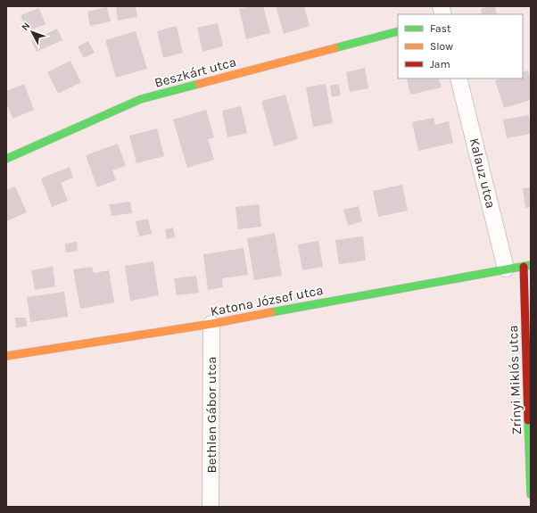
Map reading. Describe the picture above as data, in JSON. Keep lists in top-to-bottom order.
{
  "streets": {
    "street": [
      "Beszkárt utca",
      "Kalauz utca",
      "Katona József utca",
      "Zrínyi Miklós utca",
      "Bethlen Gábor utca"
    ]
  },
  "crossings": [
    ["Kalauz utca", "Katona József utca"],
    ["Katona József utca", "Zrínyi Miklós utca"],
    ["Katona József utca", "Bethlen Gábor utca"]
  ],
  "legend": ["Fast", "Slow", "Jam"],
  "north": "top left"
}
